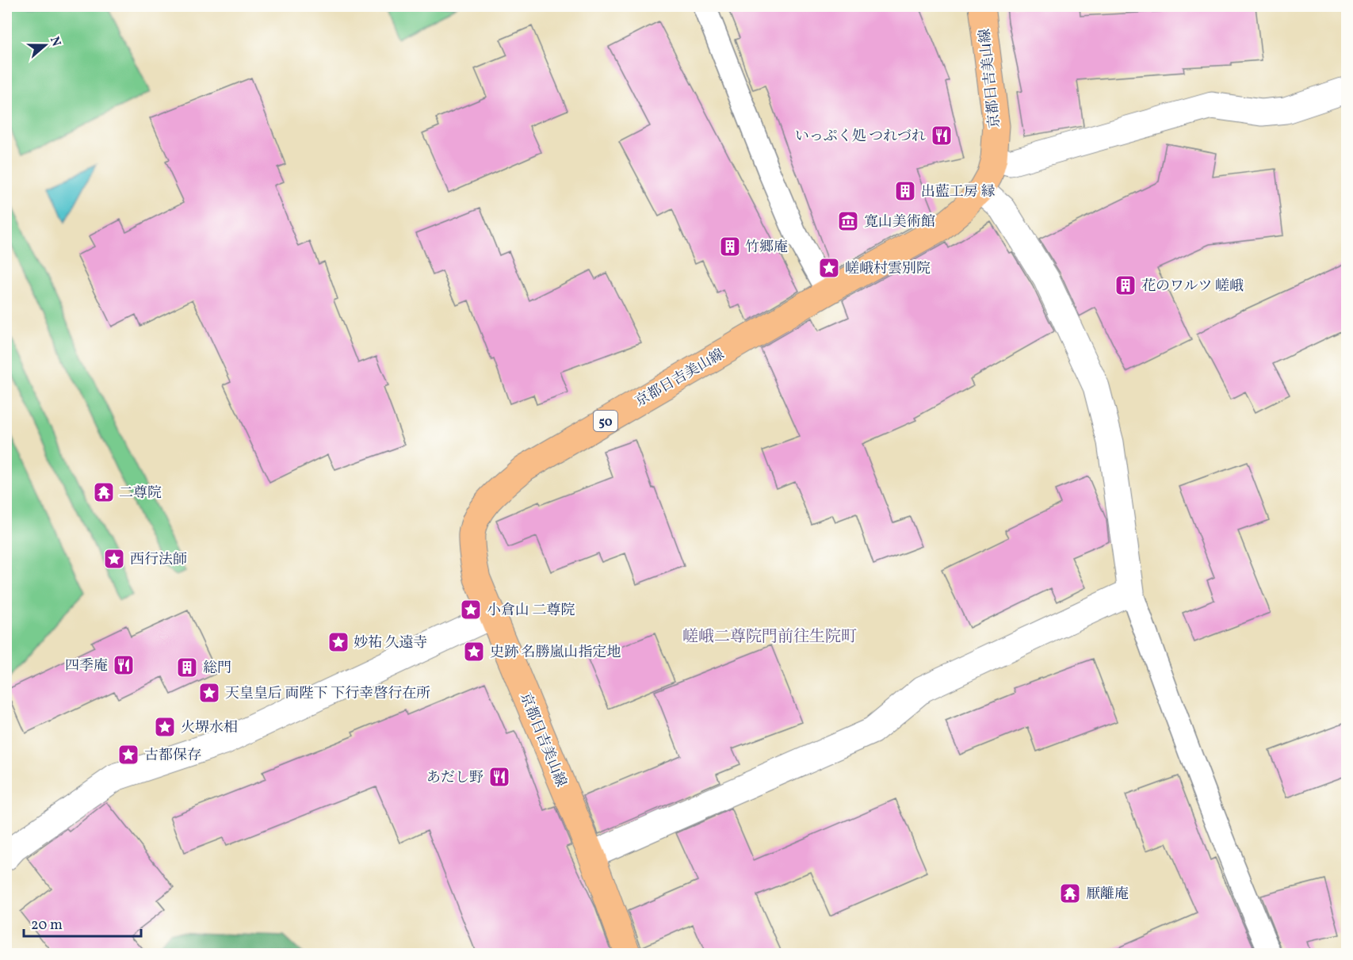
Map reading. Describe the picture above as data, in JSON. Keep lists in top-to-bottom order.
{
  "streets": {
    "main road": ["京都日吉美山線", "50"]
  },
  "districts": ["嵯峨二尊院門前往生院町"],
  "places": {
    "restaurant": ["いっぷく処 つれづれ", "四季庵", "あだし野"],
    "building": [
      "出藍工房 縁",
      "竹郷庵",
      "花のワルツ 嵯峨",
      "総門"
    ],
    "museum": ["寛山美術館"],
    "place": [
      "嵯峨村雲別院",
      "西行法師",
      "小倉山 二尊院",
      "妙祐 久遠寺",
      "史跡 名勝嵐山指定地",
      "天皇皇后 両陛下 下行幸晵行在所",
      "火堺水相",
      "古都保存"
    ],
    "temple": ["二尊院", "厭離庵"]
  },
  "scale_bar": "20 m",
  "north": "right"
}
